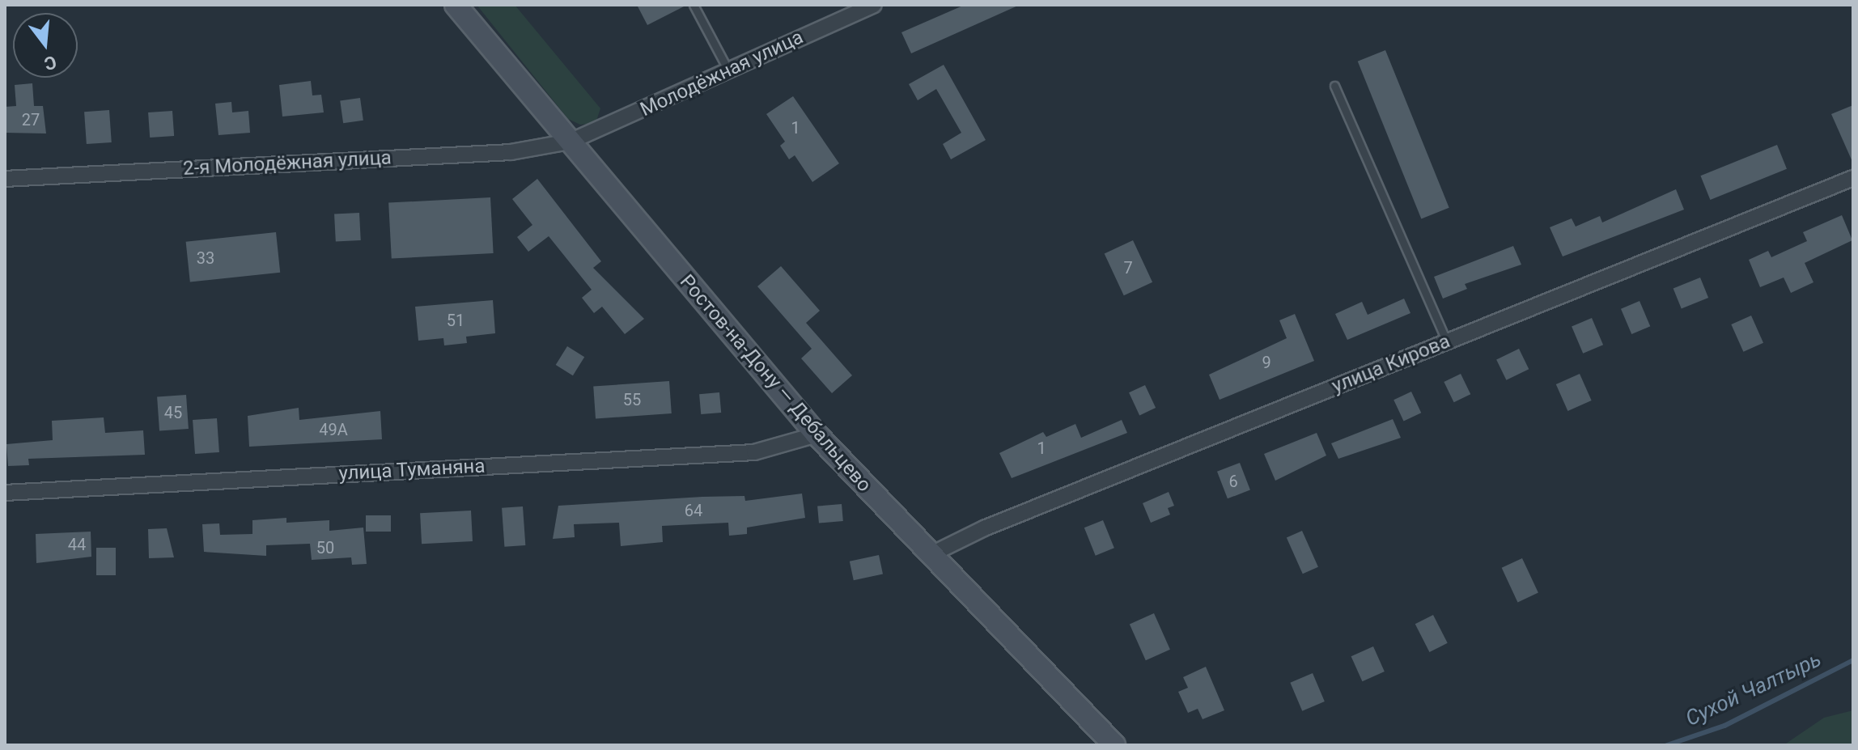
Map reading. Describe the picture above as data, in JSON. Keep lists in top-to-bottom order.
{
  "streets": {
    "street": [
      "Молодёжная улица",
      "2-я Молодёжная улица",
      "улица Кирова",
      "Ростов-на-Дону — Дебальцево",
      "улица Туманяна"
    ]
  },
  "crossings": [
    ["Молодёжная улица", "2-я Молодёжная улица"],
    ["Молодёжная улица", "Ростов-на-Дону — Дебальцево"],
    ["2-я Молодёжная улица", "Ростов-на-Дону — Дебальцево"],
    ["улица Кирова", "Ростов-на-Дону — Дебальцево"],
    ["Ростов-на-Дону — Дебальцево", "улица Туманяна"]
  ],
  "water": ["Сухой Чалтырь"],
  "house_numbers": [
    "27",
    "1",
    "33",
    "7",
    "51",
    "9",
    "55",
    "45",
    "49А",
    "1",
    "6",
    "64",
    "44",
    "50"
  ],
  "north": "bottom"
}
